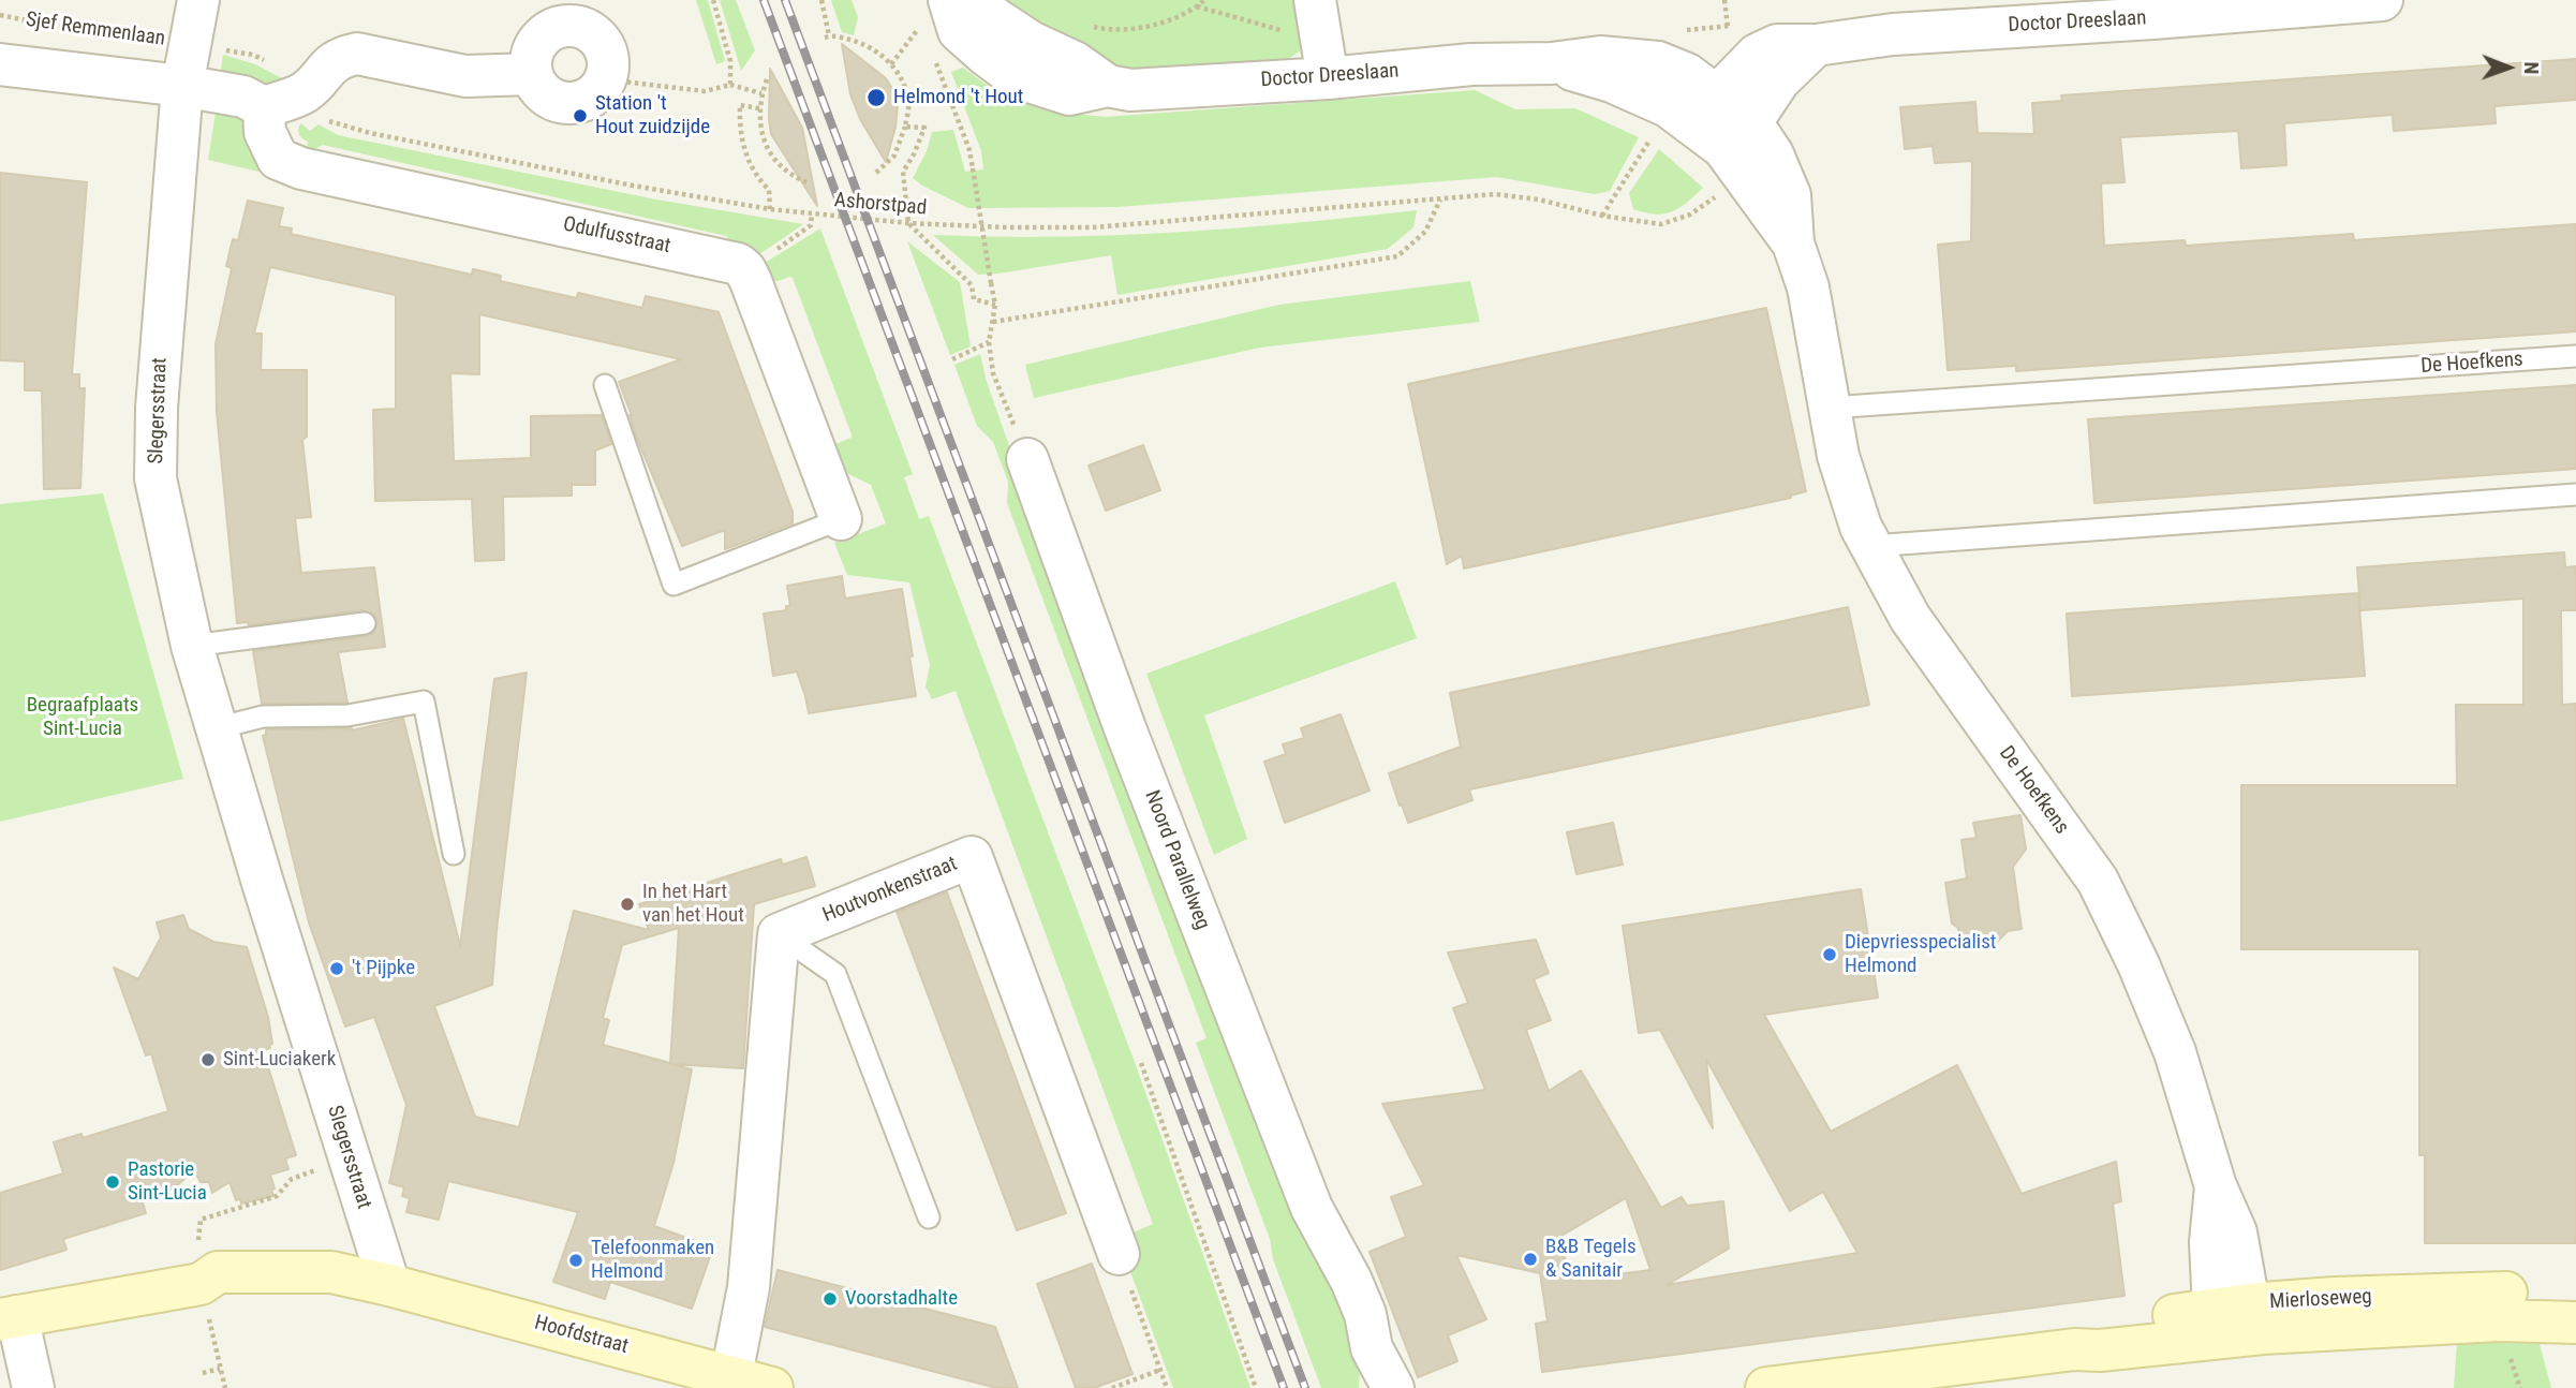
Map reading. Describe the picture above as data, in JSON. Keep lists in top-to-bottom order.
{
  "streets": {
    "street": [
      "Doctor Dreeslaan",
      "Odulfusstraat",
      "De Hoefkens",
      "Slegersstraat",
      "Noord Parallelweg",
      "Houtvonkenstraat",
      "Mierloseweg",
      "Hoofdstraat"
    ],
    "path": ["Sjef Remmenlaan", "Ashorstpad"]
  },
  "crossings": [
    ["Doctor Dreeslaan", "De Hoefkens"],
    ["Sjef Remmenlaan", "Ashorstpad"],
    ["Sjef Remmenlaan", "Slegersstraat"],
    ["Ashorstpad", "Slegersstraat"],
    ["De Hoefkens", "Mierloseweg"],
    ["Slegersstraat", "Hoofdstraat"]
  ],
  "parks": ["Begraafplaats Sint-Lucia"],
  "places": [
    "Helmond 't Hout",
    "Station 't Hout zuidzijde",
    "In het Hart van het Hout",
    "Diepvriesspecialist Helmond",
    "'t Pijpke",
    "Sint-Luciakerk",
    "Pastorie Sint-Lucia",
    "B&B Tegels & Sanitair",
    "Telefoonmaken Helmond",
    "Voorstadhalte"
  ],
  "north": "right"
}
